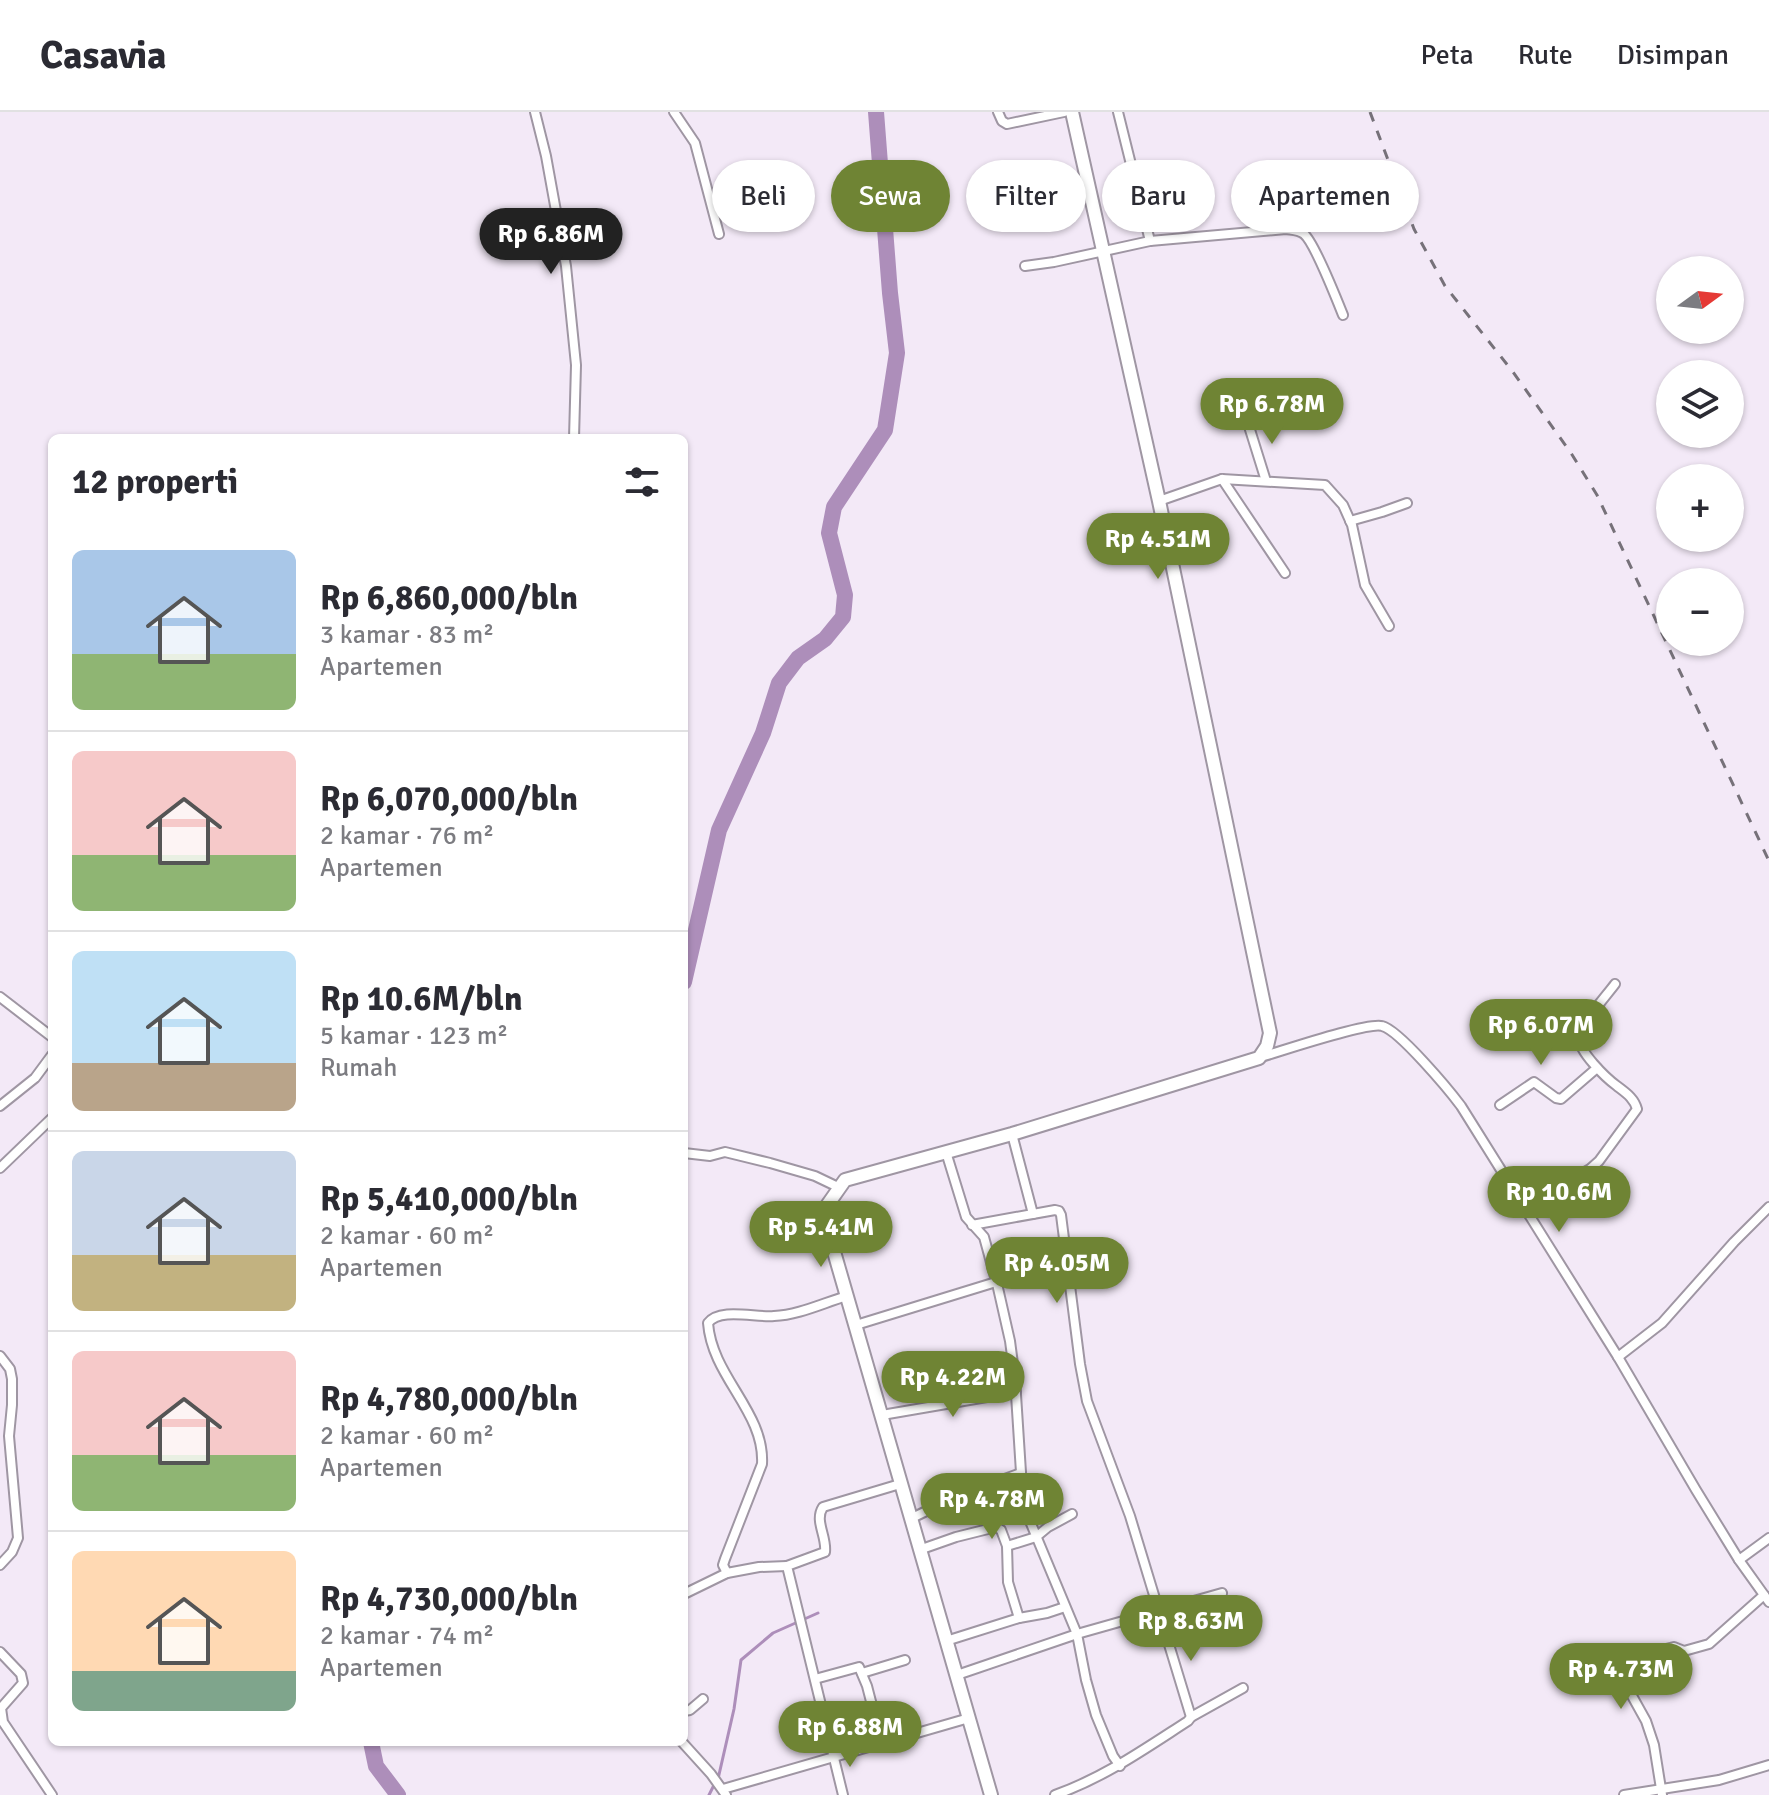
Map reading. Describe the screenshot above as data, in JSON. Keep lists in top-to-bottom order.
{
  "north": "right",
  "page": {
    "header": "Casavia",
    "nav": ["Peta", "Rute", "Disimpan"],
    "chip": [
      "Beli",
      "Sewa",
      "Filter",
      "Baru",
      "Apartemen"
    ],
    "price": [
      "Rp 6.86M",
      "Rp 6.78M",
      "Rp 4.51M",
      "Rp 6.07M",
      "Rp 10.6M",
      "Rp 5.41M",
      "Rp 4.05M",
      "Rp 4.22M",
      "Rp 4.78M",
      "Rp 8.63M",
      "Rp 4.73M",
      "Rp 6.88M"
    ],
    "map_buttons": ["+", "−"],
    "heading": "12 properti",
    "list": [
      {
        "name": "Rp 6,860,000/bln",
        "note": "3 kamar · 83 m² · Apartemen"
      },
      {
        "name": "Rp 6,070,000/bln",
        "note": "2 kamar · 76 m² · Apartemen"
      },
      {
        "name": "Rp 10.6M/bln",
        "note": "5 kamar · 123 m² · Rumah"
      },
      {
        "name": "Rp 5,410,000/bln",
        "note": "2 kamar · 60 m² · Apartemen"
      },
      {
        "name": "Rp 4,780,000/bln",
        "note": "2 kamar · 60 m² · Apartemen"
      },
      {
        "name": "Rp 4,730,000/bln",
        "note": "2 kamar · 74 m² · Apartemen"
      }
    ]
  }
}
